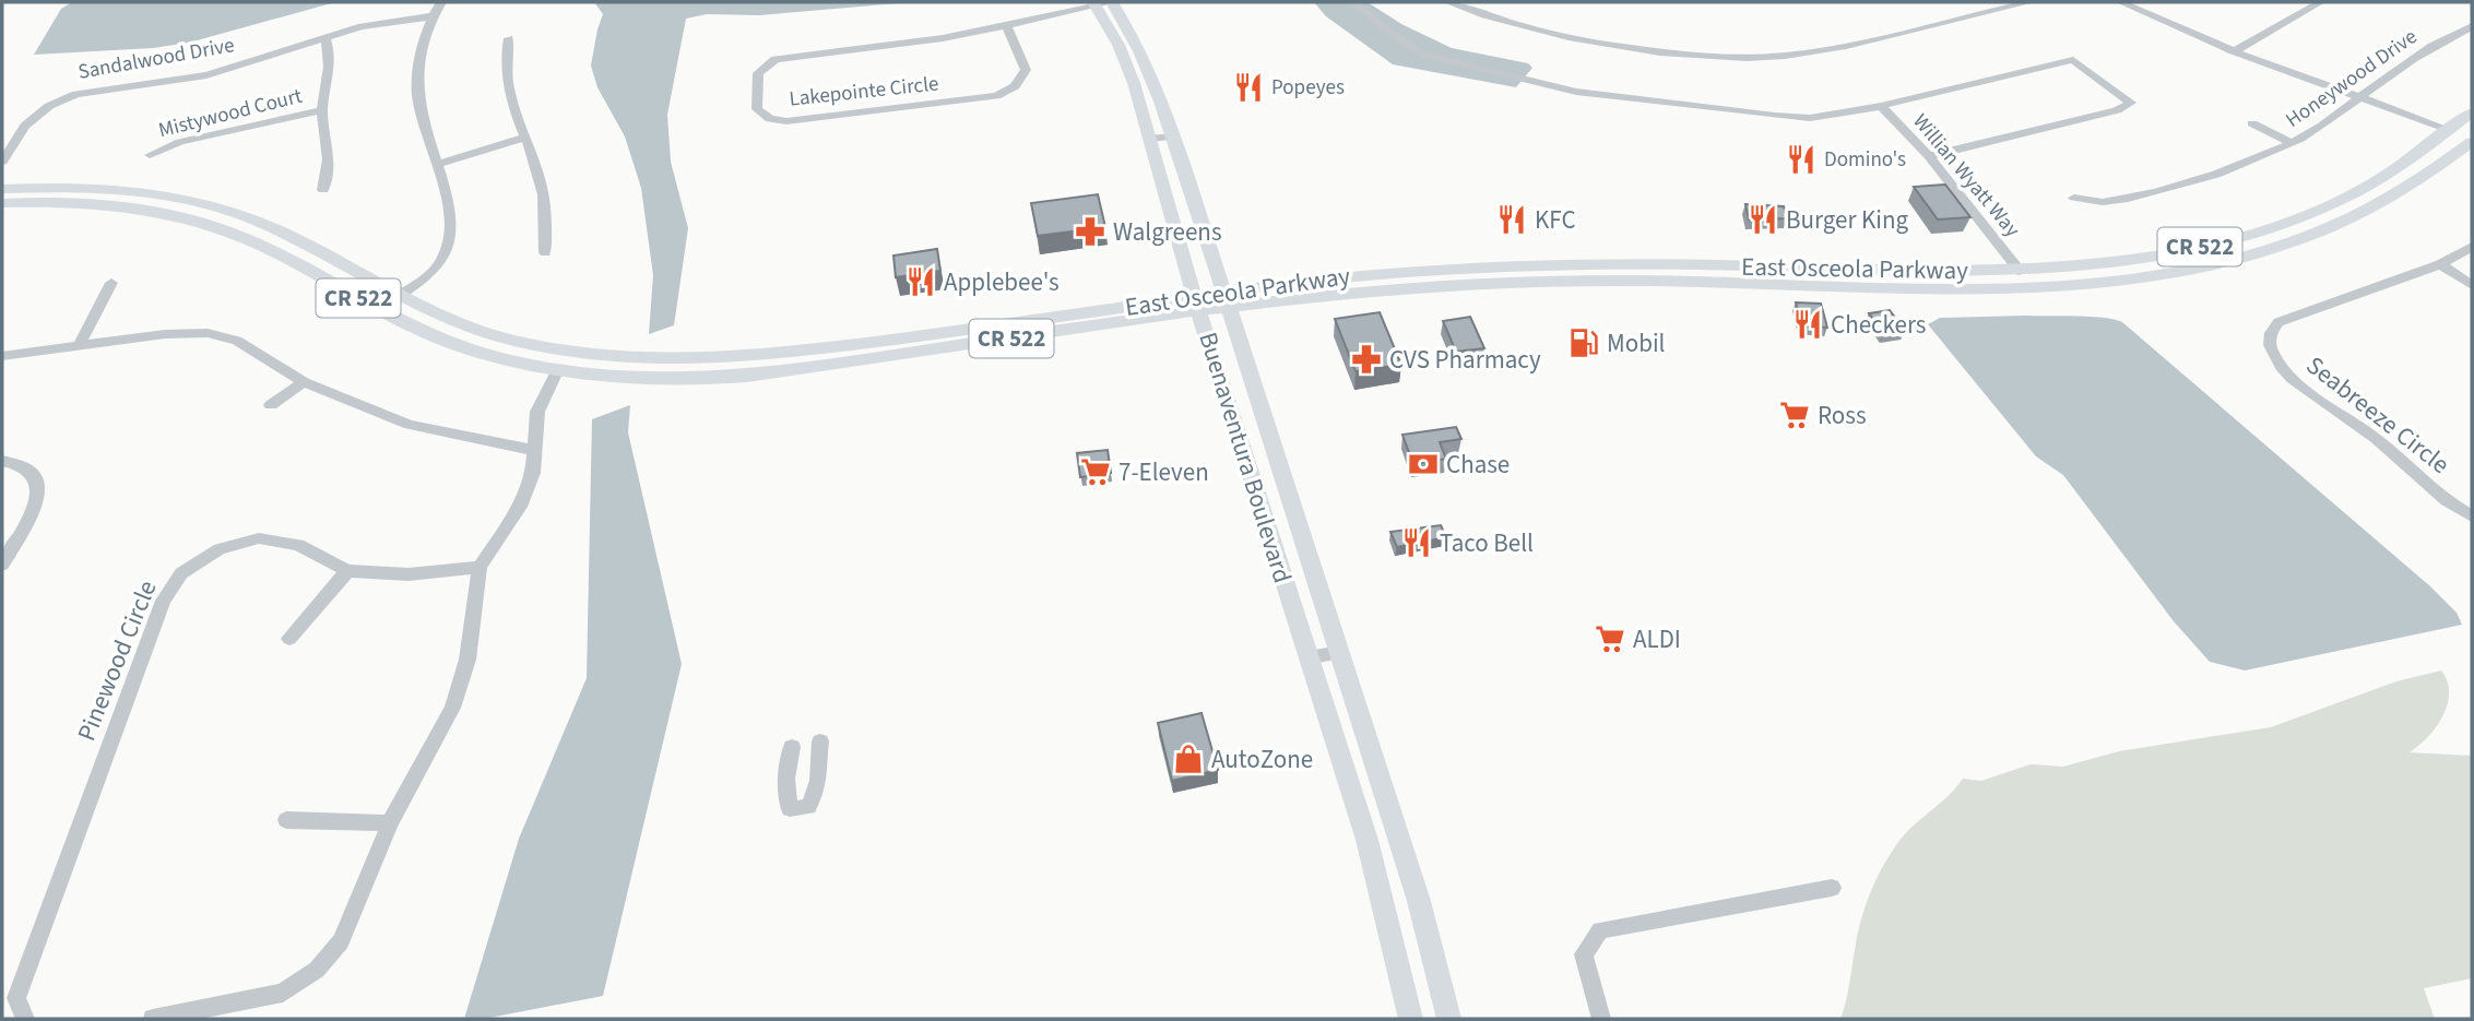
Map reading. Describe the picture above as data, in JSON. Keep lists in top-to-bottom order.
{
  "streets": {
    "main road": ["CR 522", "East Osceola Parkway", "Buenaventura Boulevard"],
    "street": [
      "Sandalwood Drive",
      "Honeywood Drive",
      "Lakepointe Circle",
      "Mistywood Court",
      "Willian Wyatt Way",
      "Seabreeze Circle",
      "Pinewood Circle"
    ]
  },
  "crossings": [
    ["Lakepointe Circle", "Buenaventura Boulevard"],
    ["Willian Wyatt Way", "East Osceola Parkway"],
    ["East Osceola Parkway", "Buenaventura Boulevard"]
  ],
  "places": {
    "restaurant": [
      "Popeyes",
      "Domino's",
      "KFC",
      "Burger King",
      "Applebee's",
      "Checkers",
      "Taco Bell"
    ],
    "pharmacy": ["Walgreens", "CVS Pharmacy"],
    "fuel station": ["Mobil"],
    "supermarket": ["Ross", "7-Eleven", "ALDI"],
    "bank": ["Chase"],
    "shop": ["AutoZone"]
  }
}
